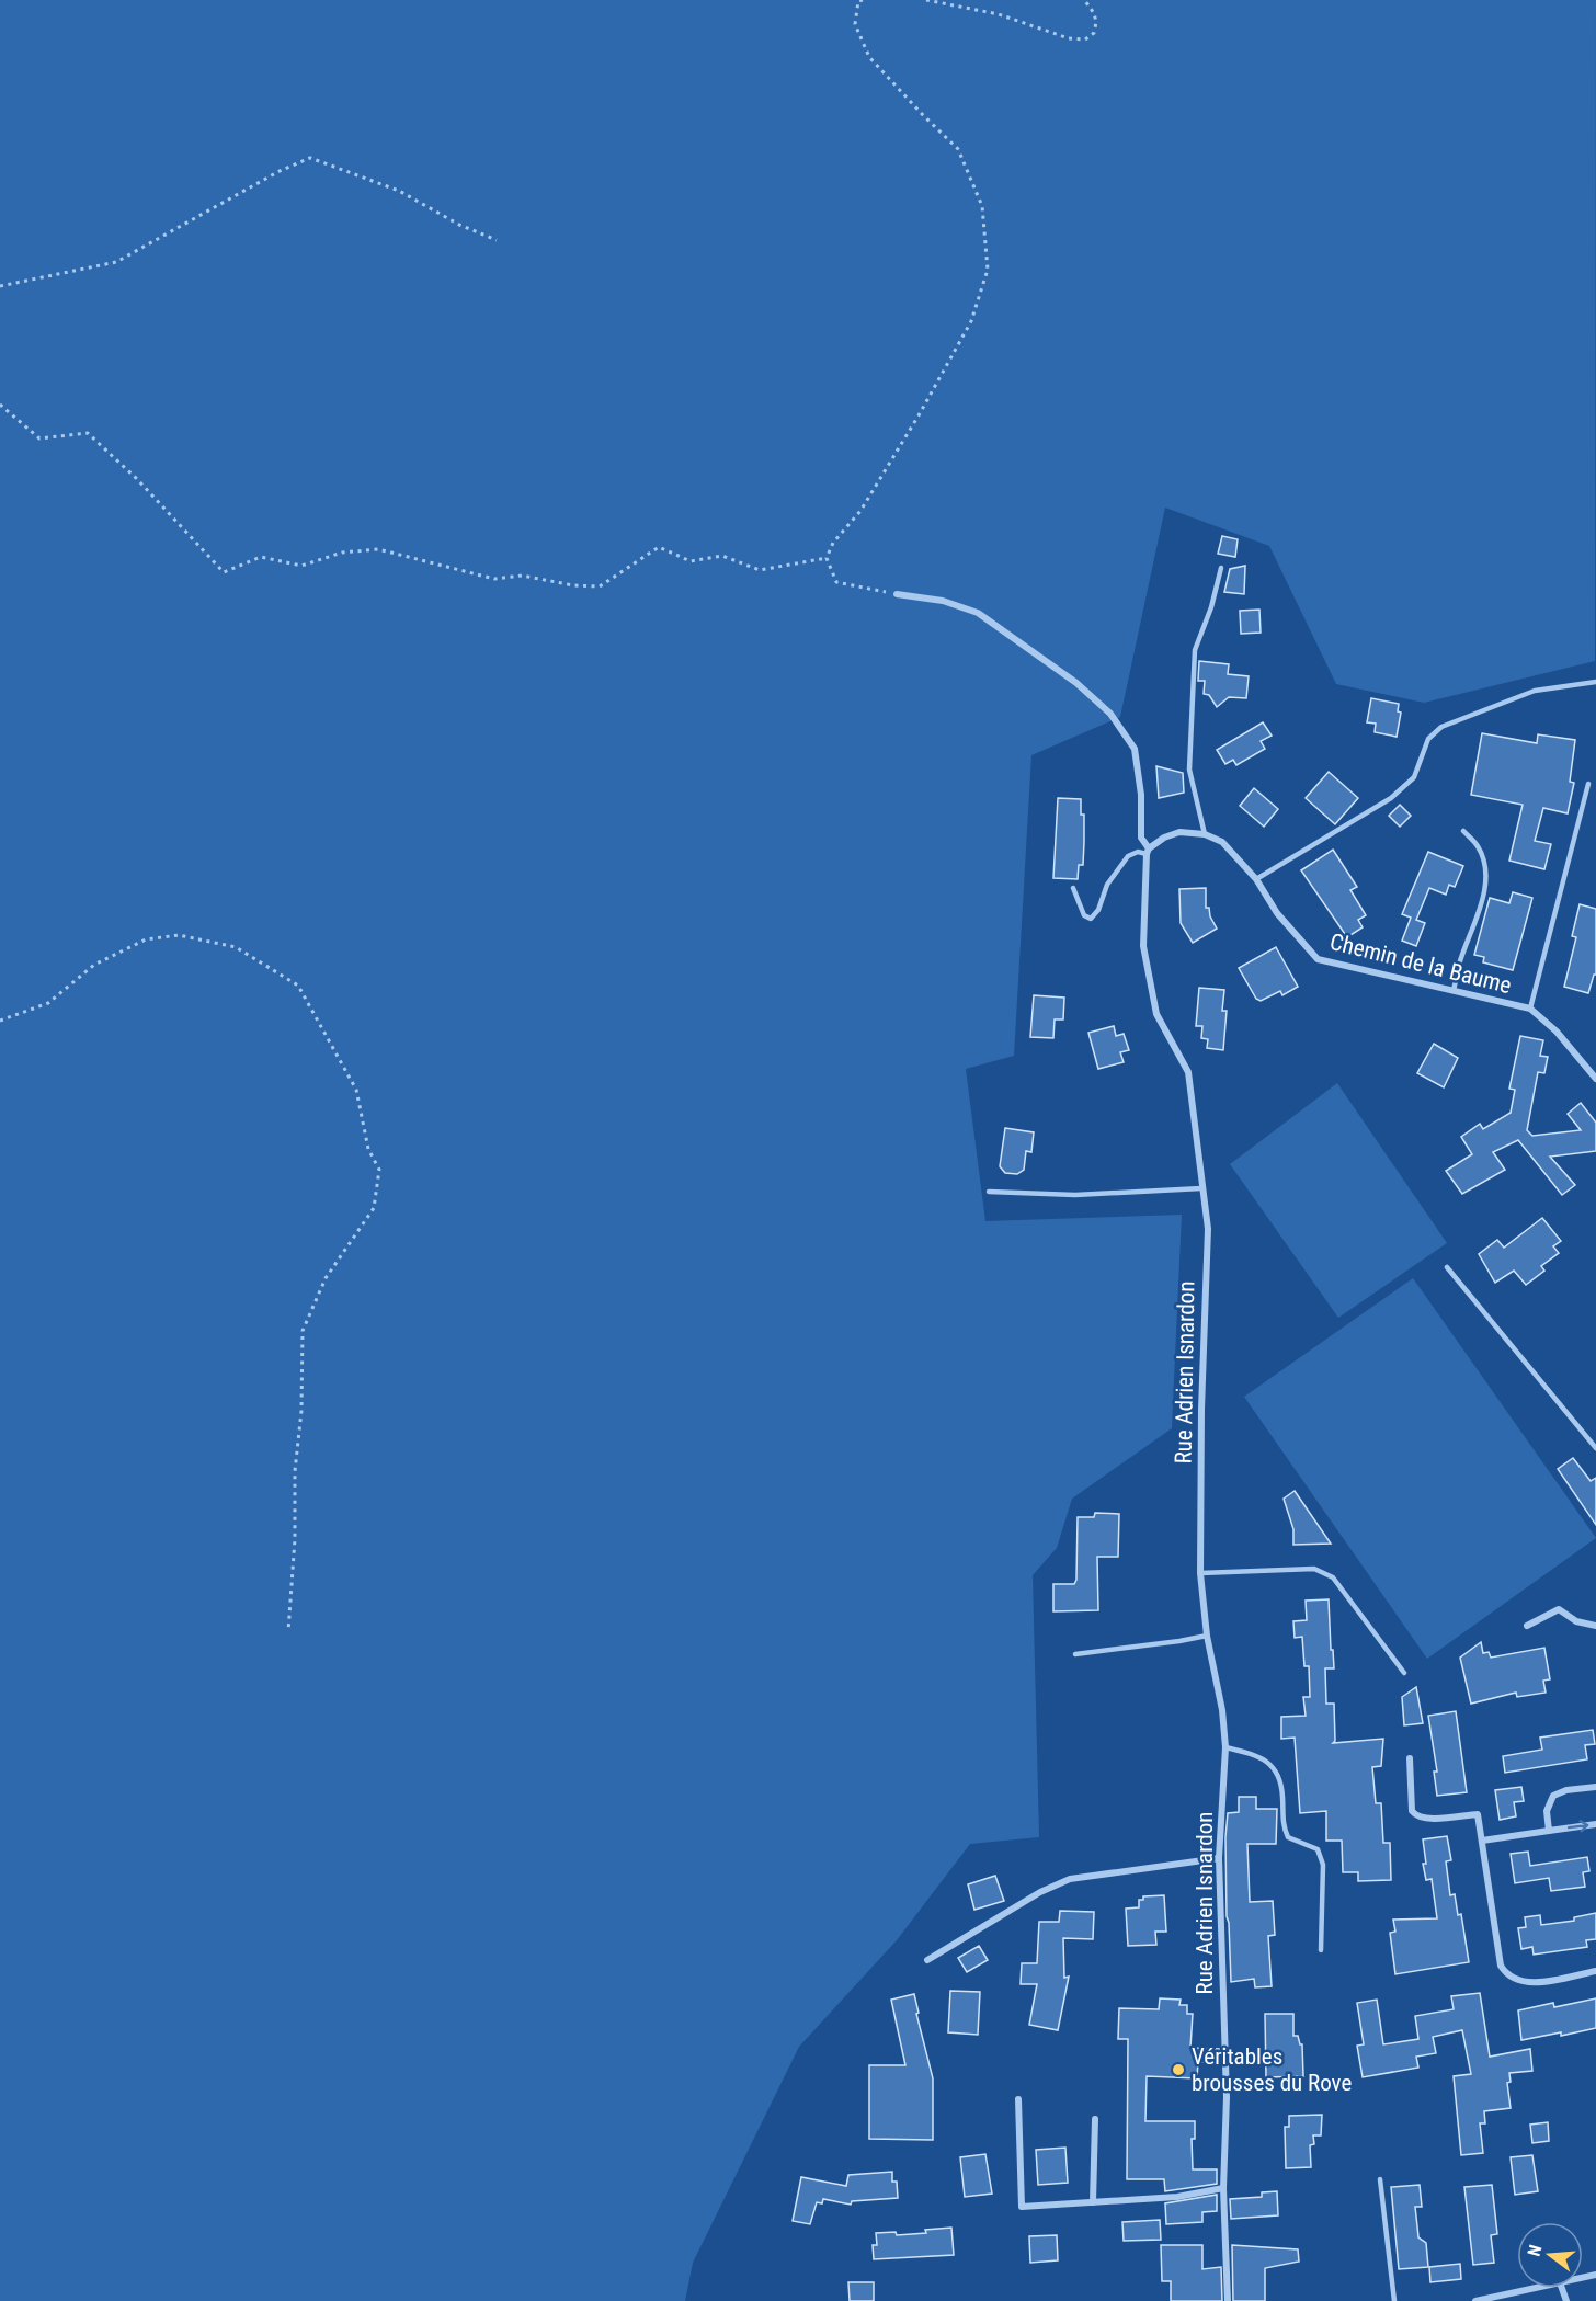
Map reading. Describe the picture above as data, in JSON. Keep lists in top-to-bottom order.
{
  "streets": {
    "street": ["Chemin de la Baume", "Rue Adrien Isnardon"]
  },
  "places": ["Véritables brousses du Rove"],
  "north": "left"
}
